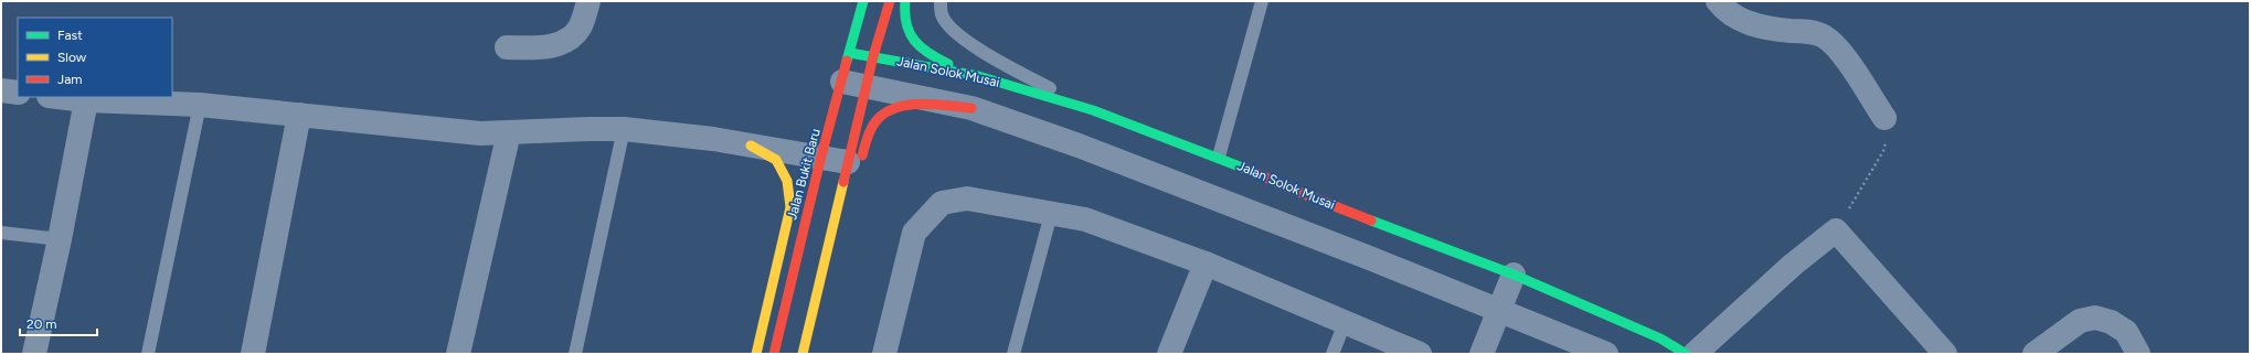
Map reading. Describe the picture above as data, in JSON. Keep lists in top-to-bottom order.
{
  "streets": {
    "main road": ["Jalan Solok Musai", "Jalan Bukit Baru"]
  },
  "crossings": [
    ["Jalan Solok Musai", "Jalan Bukit Baru"]
  ],
  "legend": ["Fast", "Slow", "Jam"],
  "scale_bar": "20 m"
}
